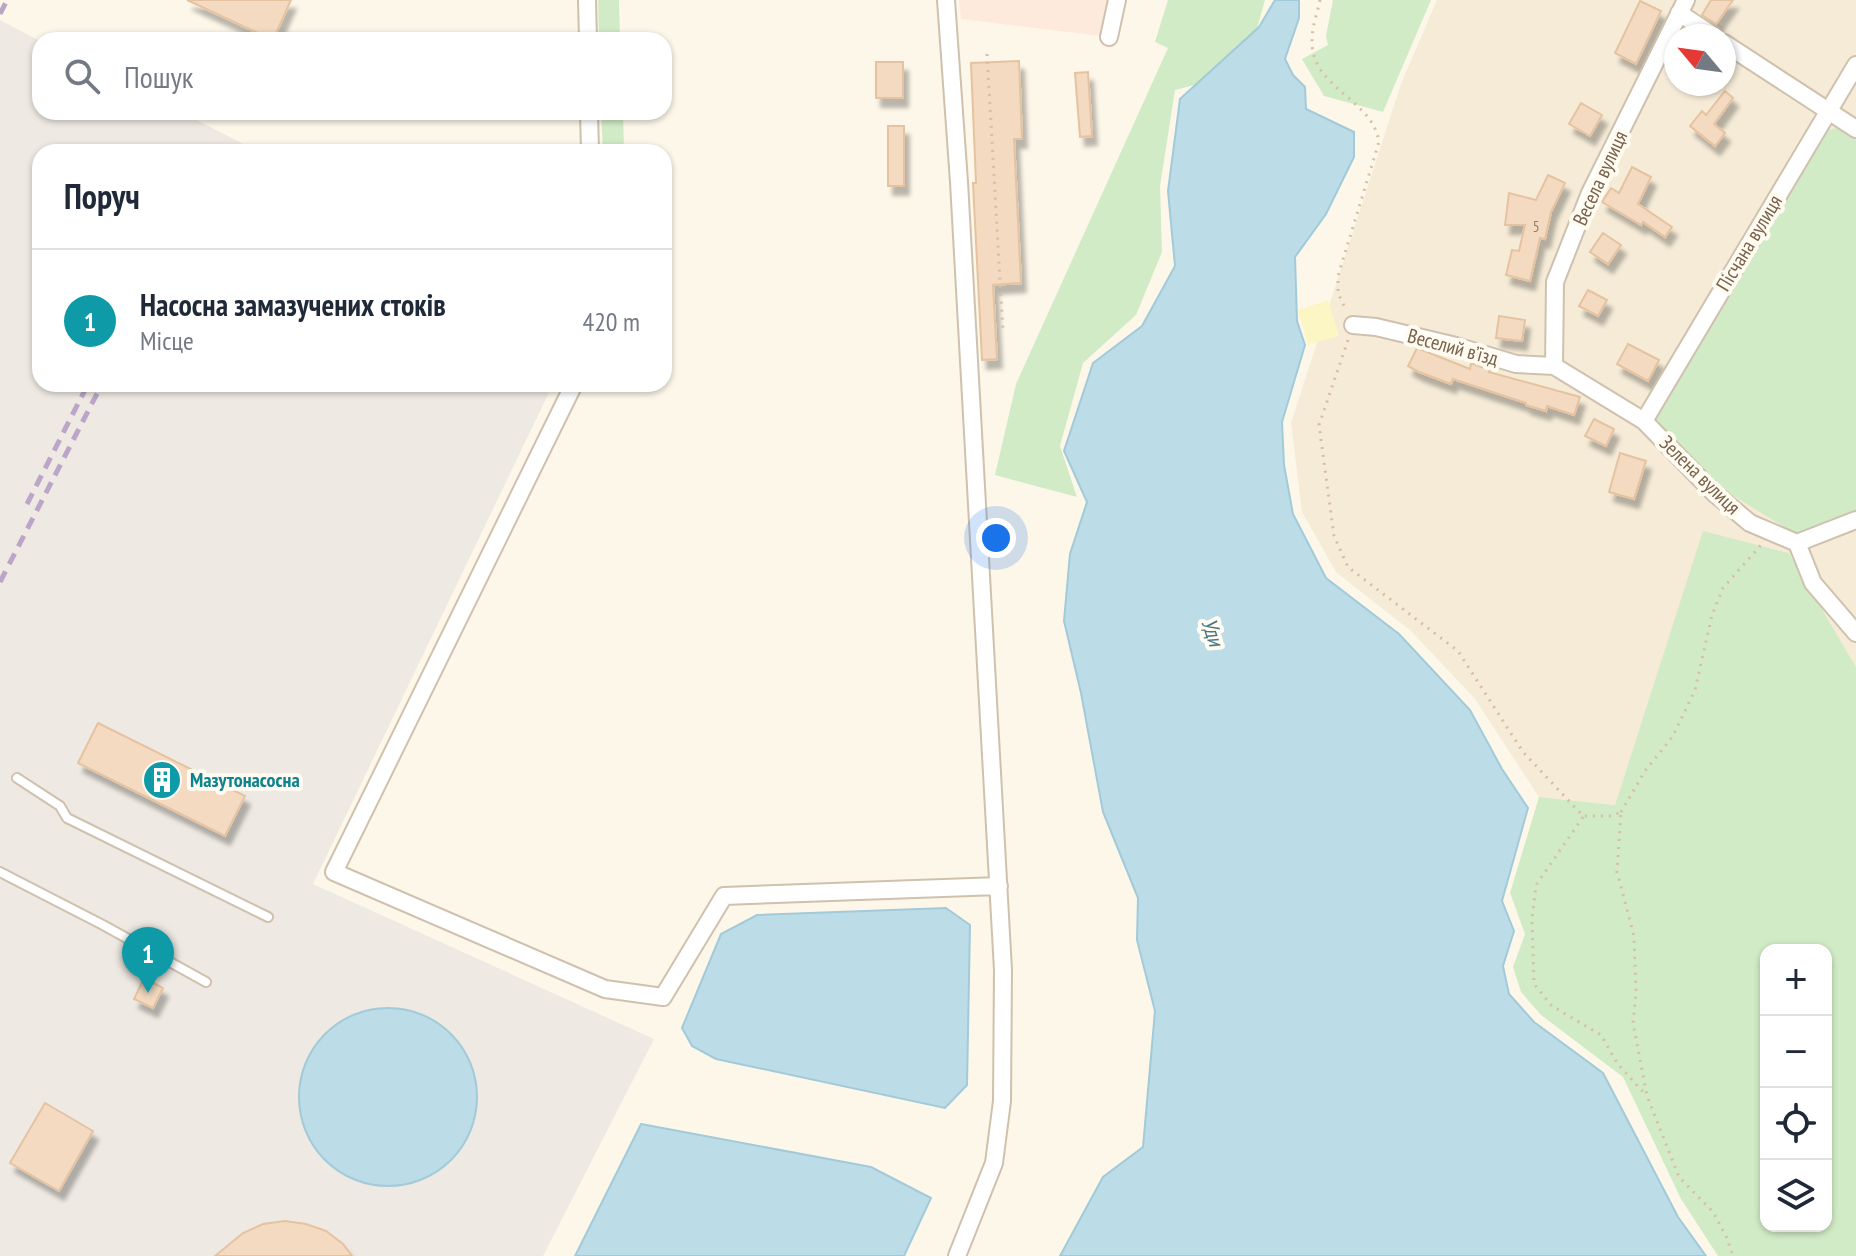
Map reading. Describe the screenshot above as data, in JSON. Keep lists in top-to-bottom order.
{
  "streets": {
    "street": [
      "Весела вулиця",
      "Пісчана вулиця",
      "Веселий в’їзд",
      "Зелена вулиця"
    ]
  },
  "crossings": [
    ["Весела вулиця", "Веселий в’їзд"],
    ["Весела вулиця", "Зелена вулиця"],
    ["Пісчана вулиця", "Зелена вулиця"],
    ["Веселий в’їзд", "Зелена вулиця"]
  ],
  "water": ["Уди"],
  "places": {
    "building": ["Мазутонасосна"]
  },
  "house_numbers": ["5"],
  "north": "top left",
  "page": {
    "search": "Пошук",
    "heading": "Поруч",
    "list": [
      {
        "mark": "1",
        "name": "Насосна замазучених стоків",
        "note": "Місце",
        "value": "420 m"
      }
    ],
    "pins": "1",
    "map_buttons": ["+", "−"]
  }
}
